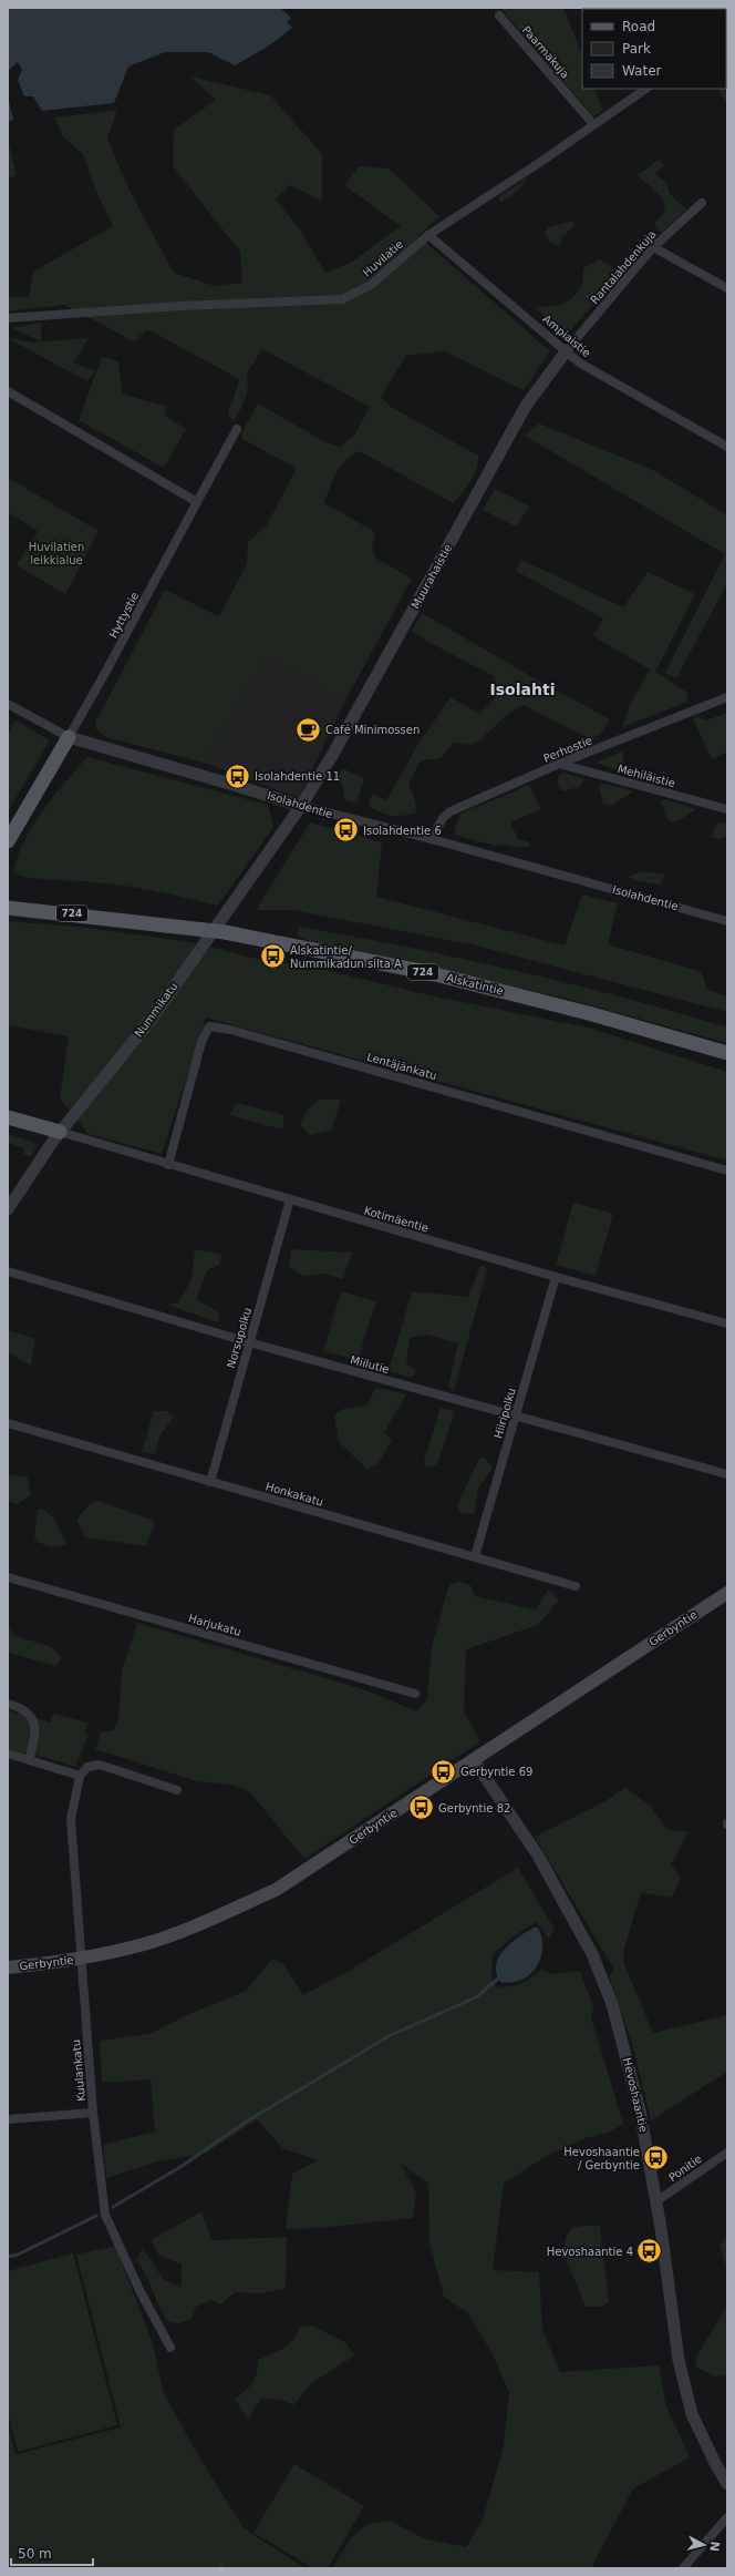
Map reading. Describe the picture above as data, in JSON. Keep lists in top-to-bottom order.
{
  "streets": {
    "main road": ["724", "Alskatintie", "Gerbyntie"],
    "street": [
      "Paarmakuja",
      "Huvilatie",
      "Rantalahdenkuja",
      "Ampiaistie",
      "Muurahaistie",
      "Hyttystie",
      "Perhostie",
      "Mehiläistie",
      "Isolahdentie",
      "Nummikatu",
      "Lentäjänkatu",
      "Kotimäentie",
      "Norsupolku",
      "Miilutie",
      "Hiiripolku",
      "Honkakatu",
      "Harjukatu",
      "Kuulankatu",
      "Hevoshaantie",
      "Ponitie"
    ]
  },
  "crossings": [
    ["Paarmakuja", "Huvilatie"],
    ["Huvilatie", "Ampiaistie"],
    ["Rantalahdenkuja", "Ampiaistie"],
    ["Rantalahdenkuja", "Muurahaistie"],
    ["Ampiaistie", "Muurahaistie"],
    ["Muurahaistie", "Isolahdentie"],
    ["Muurahaistie", "Nummikatu"],
    ["Hyttystie", "Isolahdentie"],
    ["Perhostie", "Mehiläistie"],
    ["Perhostie", "Isolahdentie"],
    ["Isolahdentie", "Nummikatu"],
    ["Nummikatu", "Kotimäentie"],
    ["Lentäjänkatu", "Kotimäentie"],
    ["Kotimäentie", "Norsupolku"],
    ["Kotimäentie", "Hiiripolku"],
    ["Norsupolku", "Miilutie"],
    ["Norsupolku", "Honkakatu"],
    ["Miilutie", "Hiiripolku"],
    ["Hiiripolku", "Honkakatu"],
    ["Gerbyntie", "Kuulankatu"],
    ["Gerbyntie", "Hevoshaantie"],
    ["Hevoshaantie", "Ponitie"]
  ],
  "districts": ["Isolahti"],
  "parks": ["Huvilatien leikkialue"],
  "places": {
    "cafe": ["Café Minimossen"],
    "bus stop": [
      "Isolahdentie 11",
      "Isolahdentie 6",
      "Alskatintie/ Nummikadun silta A",
      "Gerbyntie 69",
      "Gerbyntie 82",
      "Hevoshaantie / Gerbyntie",
      "Hevoshaantie 4"
    ]
  },
  "legend": ["Road", "Park", "Water"],
  "scale_bar": "50 m",
  "north": "right"
}
